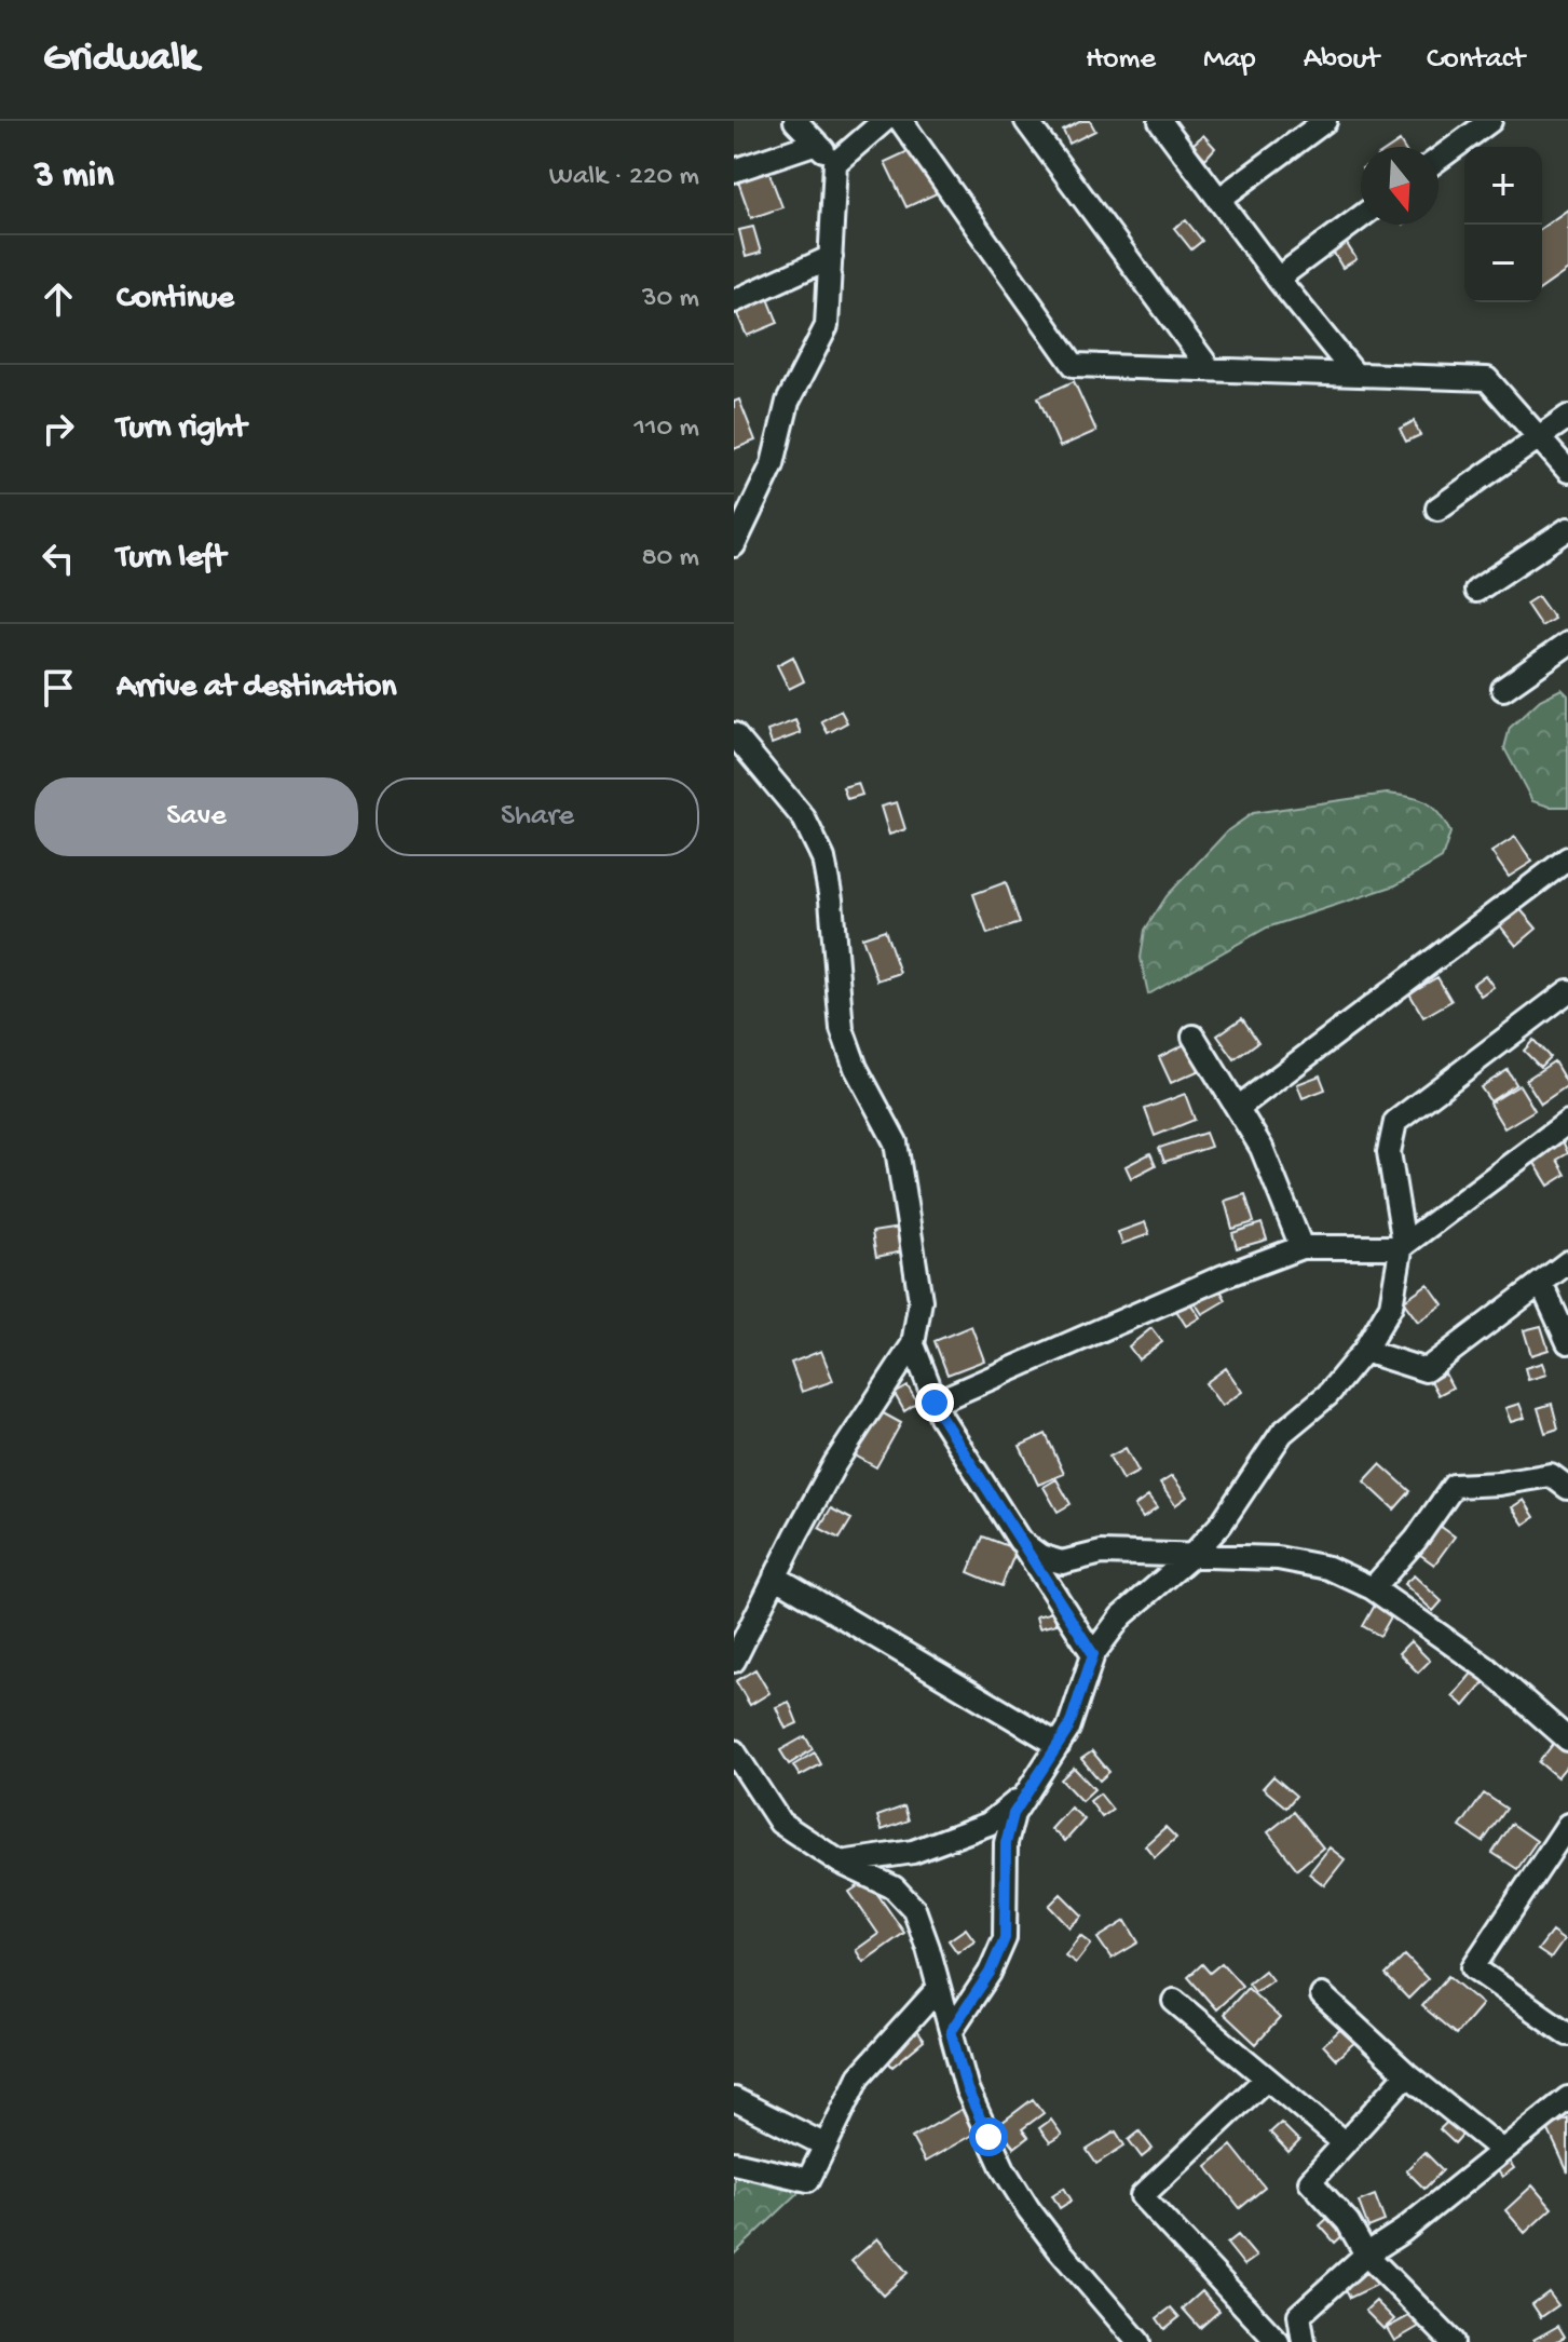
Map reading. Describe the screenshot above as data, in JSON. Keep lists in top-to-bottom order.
{
  "north": "bottom",
  "page": {
    "header": "Gridwalk",
    "nav": [
      "Home",
      "Map",
      "About",
      "Contact"
    ],
    "heading": ["3 min", "Walk · 220 m"],
    "map_buttons": ["+", "−"],
    "list": [
      ["Continue", "30 m"],
      ["Turn right", "110 m"],
      ["Turn left", "80 m"],
      "Arrive at destination"
    ],
    "buttons": ["Save", "Share"]
  }
}
